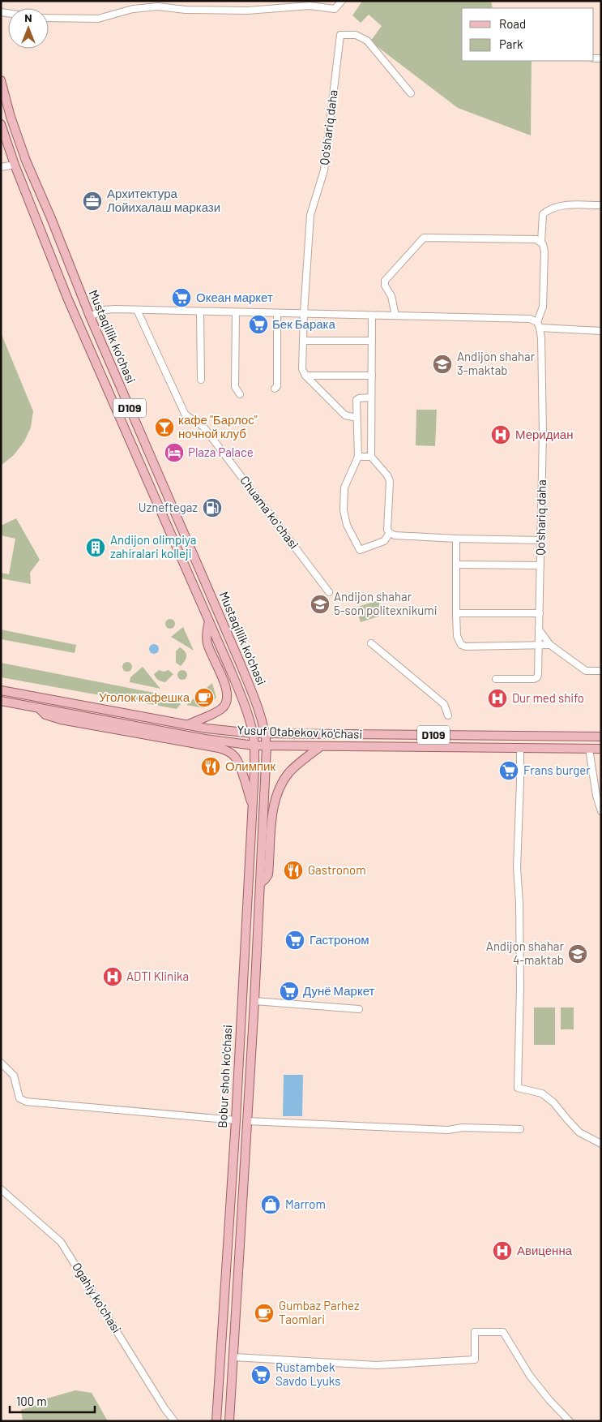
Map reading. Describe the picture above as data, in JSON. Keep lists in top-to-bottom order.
{
  "streets": {
    "main road": [
      "Mustaqillik ko'chasi",
      "D109",
      "Yusuf Otabekov ko'chasi",
      "Bobur shoh ko'chasi"
    ],
    "street": ["Qo'shariq daha", "Chuama koʻchasi", "Ogahiy koʻchasi"]
  },
  "crossings": [
    ["Mustaqillik ko'chasi", "Yusuf Otabekov ko'chasi"],
    ["Mustaqillik ko'chasi", "Bobur shoh ko'chasi"],
    ["Yusuf Otabekov ko'chasi", "Bobur shoh ko'chasi"]
  ],
  "places": {
    "office": ["Архитектура Лойихалаш маркази"],
    "supermarket": [
      "Океан маркет",
      "Бек Барака",
      "Frans burger",
      "Гастроном",
      "Дунё Маркет",
      "Rustambek Savdo Lyuks"
    ],
    "school or university": ["Andijon shahar 3-maktab", "Andijon shahar 5-son politexnikumi", "Andijon shahar 4-maktab"],
    "bar": ["кафе \"Барлос\" ночной клуб"],
    "hospital": [
      "Меридиан",
      "Dur med shifo",
      "ADTI Klinika",
      "Авиценна"
    ],
    "hotel": ["Plaza Palace"],
    "fuel station": ["Uzneftegaz"],
    "building": ["Andijon olimpiya zahiralari kolleji"],
    "cafe": ["Уголок кафешка", "Gumbaz Parhez Taomlari"],
    "restaurant": ["Олимпик", "Gastronom"],
    "shop": ["Marrom"]
  },
  "legend": ["Road", "Park"],
  "scale_bar": "100 m",
  "north": "top"
}
